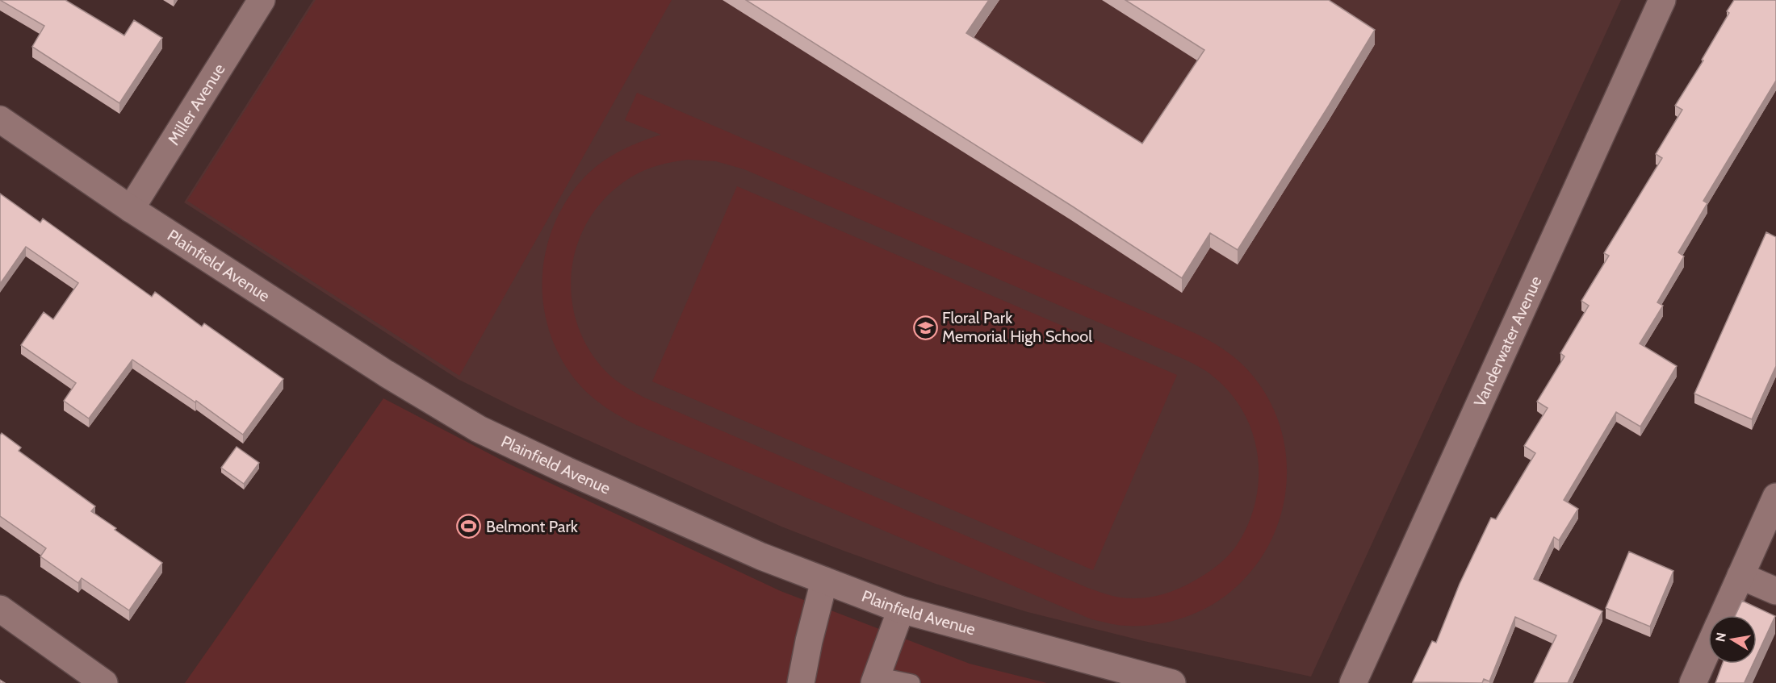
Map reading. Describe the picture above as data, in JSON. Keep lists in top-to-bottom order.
{
  "streets": {
    "street": ["Miller Avenue", "Plainfield Avenue", "Vanderwater Avenue"]
  },
  "crossings": [
    ["Miller Avenue", "Plainfield Avenue"]
  ],
  "places": {
    "school or university": ["Floral Park Memorial High School"],
    "sports": ["Belmont Park"]
  },
  "north": "left"
}
